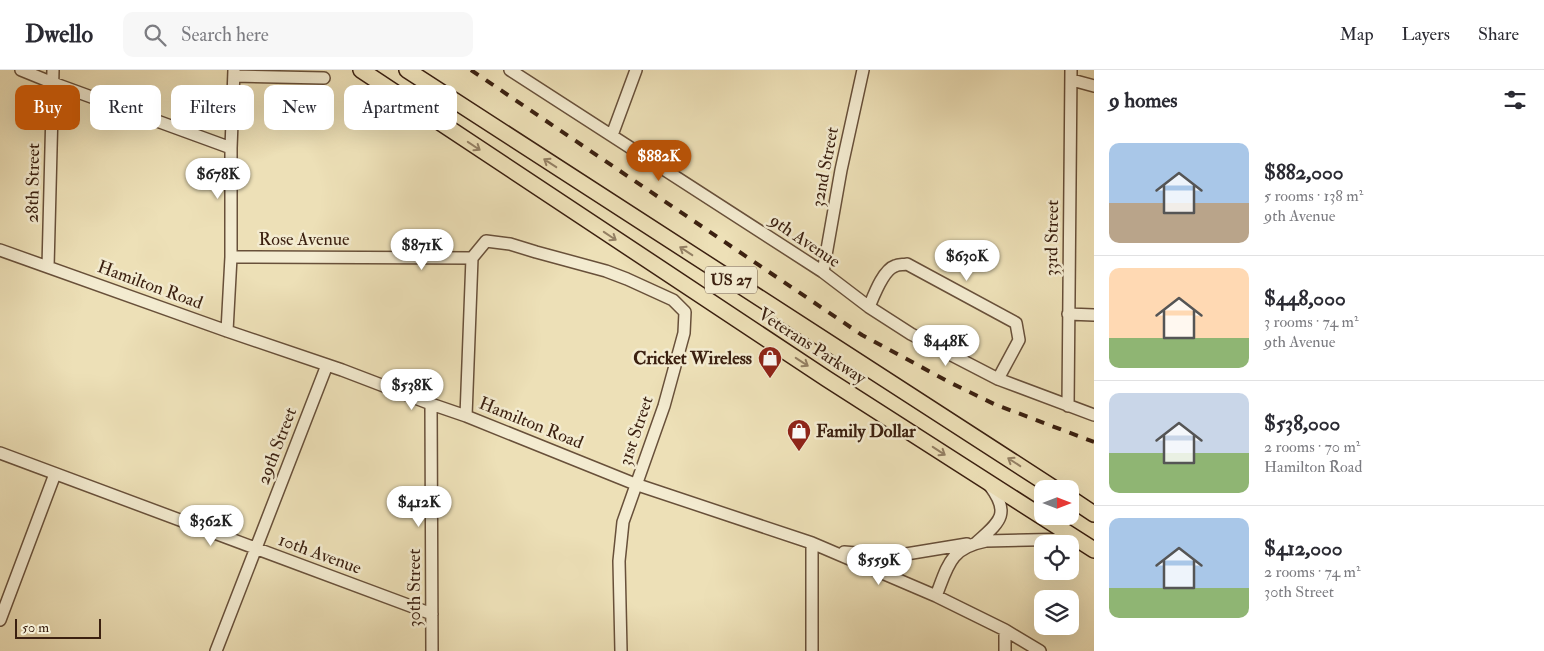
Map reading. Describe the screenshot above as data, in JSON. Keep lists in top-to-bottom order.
{
  "streets": {
    "main road": ["US 27", "Veterans Parkway"],
    "street": [
      "32nd Street",
      "28th Street",
      "33rd Street",
      "Rose Avenue",
      "9th Avenue",
      "Hamilton Road",
      "31st Street",
      "29th Street",
      "10th Avenue",
      "30th Street"
    ]
  },
  "crossings": [
    ["32nd Street", "9th Avenue"],
    ["28th Street", "Hamilton Road"],
    ["33rd Street", "9th Avenue"],
    ["Rose Avenue", "31st Street"],
    ["Hamilton Road", "31st Street"],
    ["Hamilton Road", "29th Street"],
    ["Hamilton Road", "30th Street"],
    ["29th Street", "10th Avenue"],
    ["10th Avenue", "30th Street"]
  ],
  "places": {
    "shop": ["Cricket Wireless", "Family Dollar"]
  },
  "scale_bar": "50 m",
  "north": "right",
  "page": {
    "header": "Dwello",
    "search": "Search here",
    "nav": ["Map", "Layers", "Share"],
    "heading": "9 homes",
    "chip": [
      "Buy",
      "Rent",
      "Filters",
      "New",
      "Apartment"
    ],
    "list": [
      {
        "name": "$882,000",
        "note": "5 rooms · 138 m² · 9th Avenue"
      },
      {
        "name": "$448,000",
        "note": "3 rooms · 74 m² · 9th Avenue"
      },
      {
        "name": "$538,000",
        "note": "2 rooms · 70 m² · Hamilton Road"
      },
      {
        "name": "$412,000",
        "note": "2 rooms · 74 m² · 30th Street"
      }
    ],
    "price": [
      "$882K",
      "$678K",
      "$871K",
      "$630K",
      "$448K",
      "$538K",
      "$412K",
      "$362K",
      "$559K"
    ],
    "scale": "50 m"
  }
}
